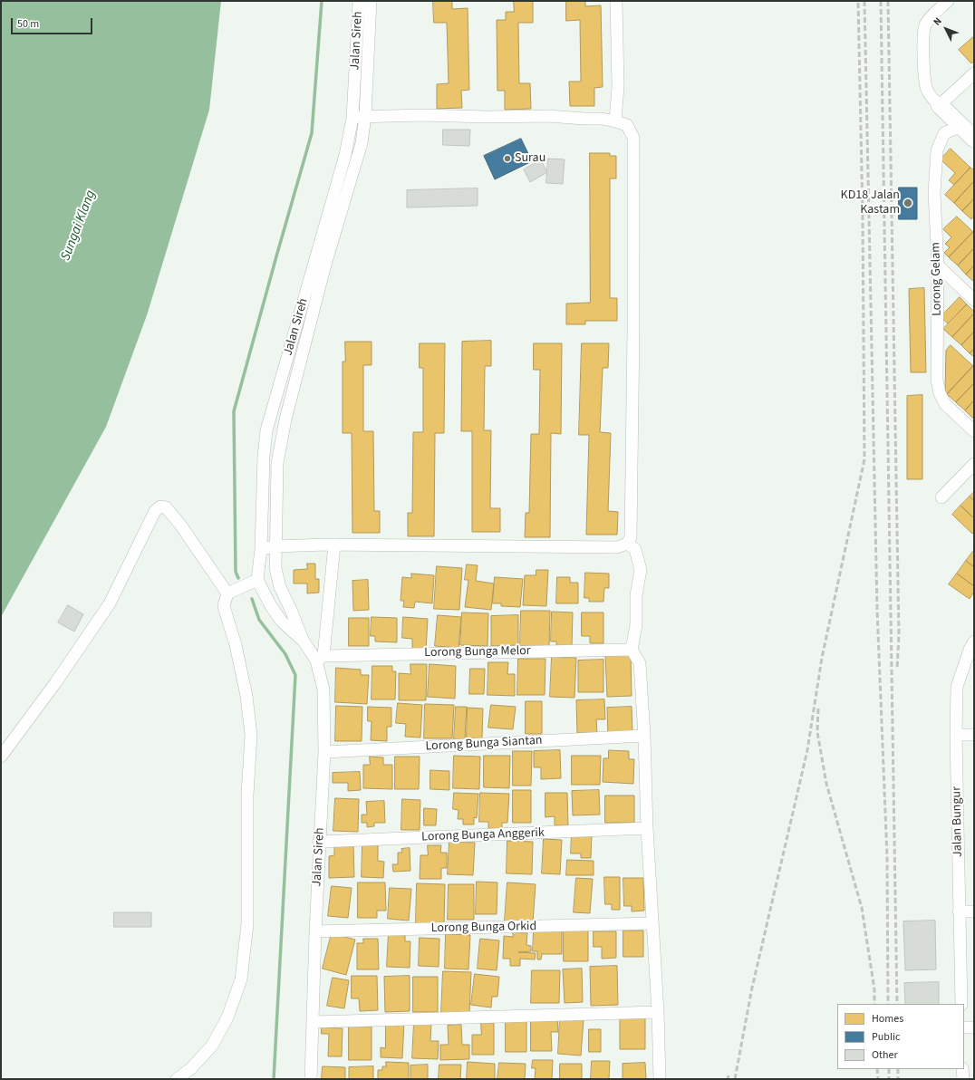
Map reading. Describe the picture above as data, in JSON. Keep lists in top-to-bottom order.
{
  "streets": {
    "street": [
      "Jalan Sireh",
      "Lorong Gelam",
      "Lorong Bunga Melor",
      "Lorong Bunga Siantan",
      "Jalan Bungur",
      "Lorong Bunga Anggerik",
      "Lorong Bunga Orkid"
    ]
  },
  "crossings": [
    ["Jalan Sireh", "Lorong Bunga Melor"],
    ["Jalan Sireh", "Lorong Bunga Siantan"],
    ["Jalan Sireh", "Lorong Bunga Anggerik"],
    ["Jalan Sireh", "Lorong Bunga Orkid"]
  ],
  "water": ["Sungai Klang"],
  "places": ["Surau", "KD18 Jalan Kastam"],
  "legend": ["Homes", "Public", "Other"],
  "scale_bar": "50 m",
  "north": "top left"
}
